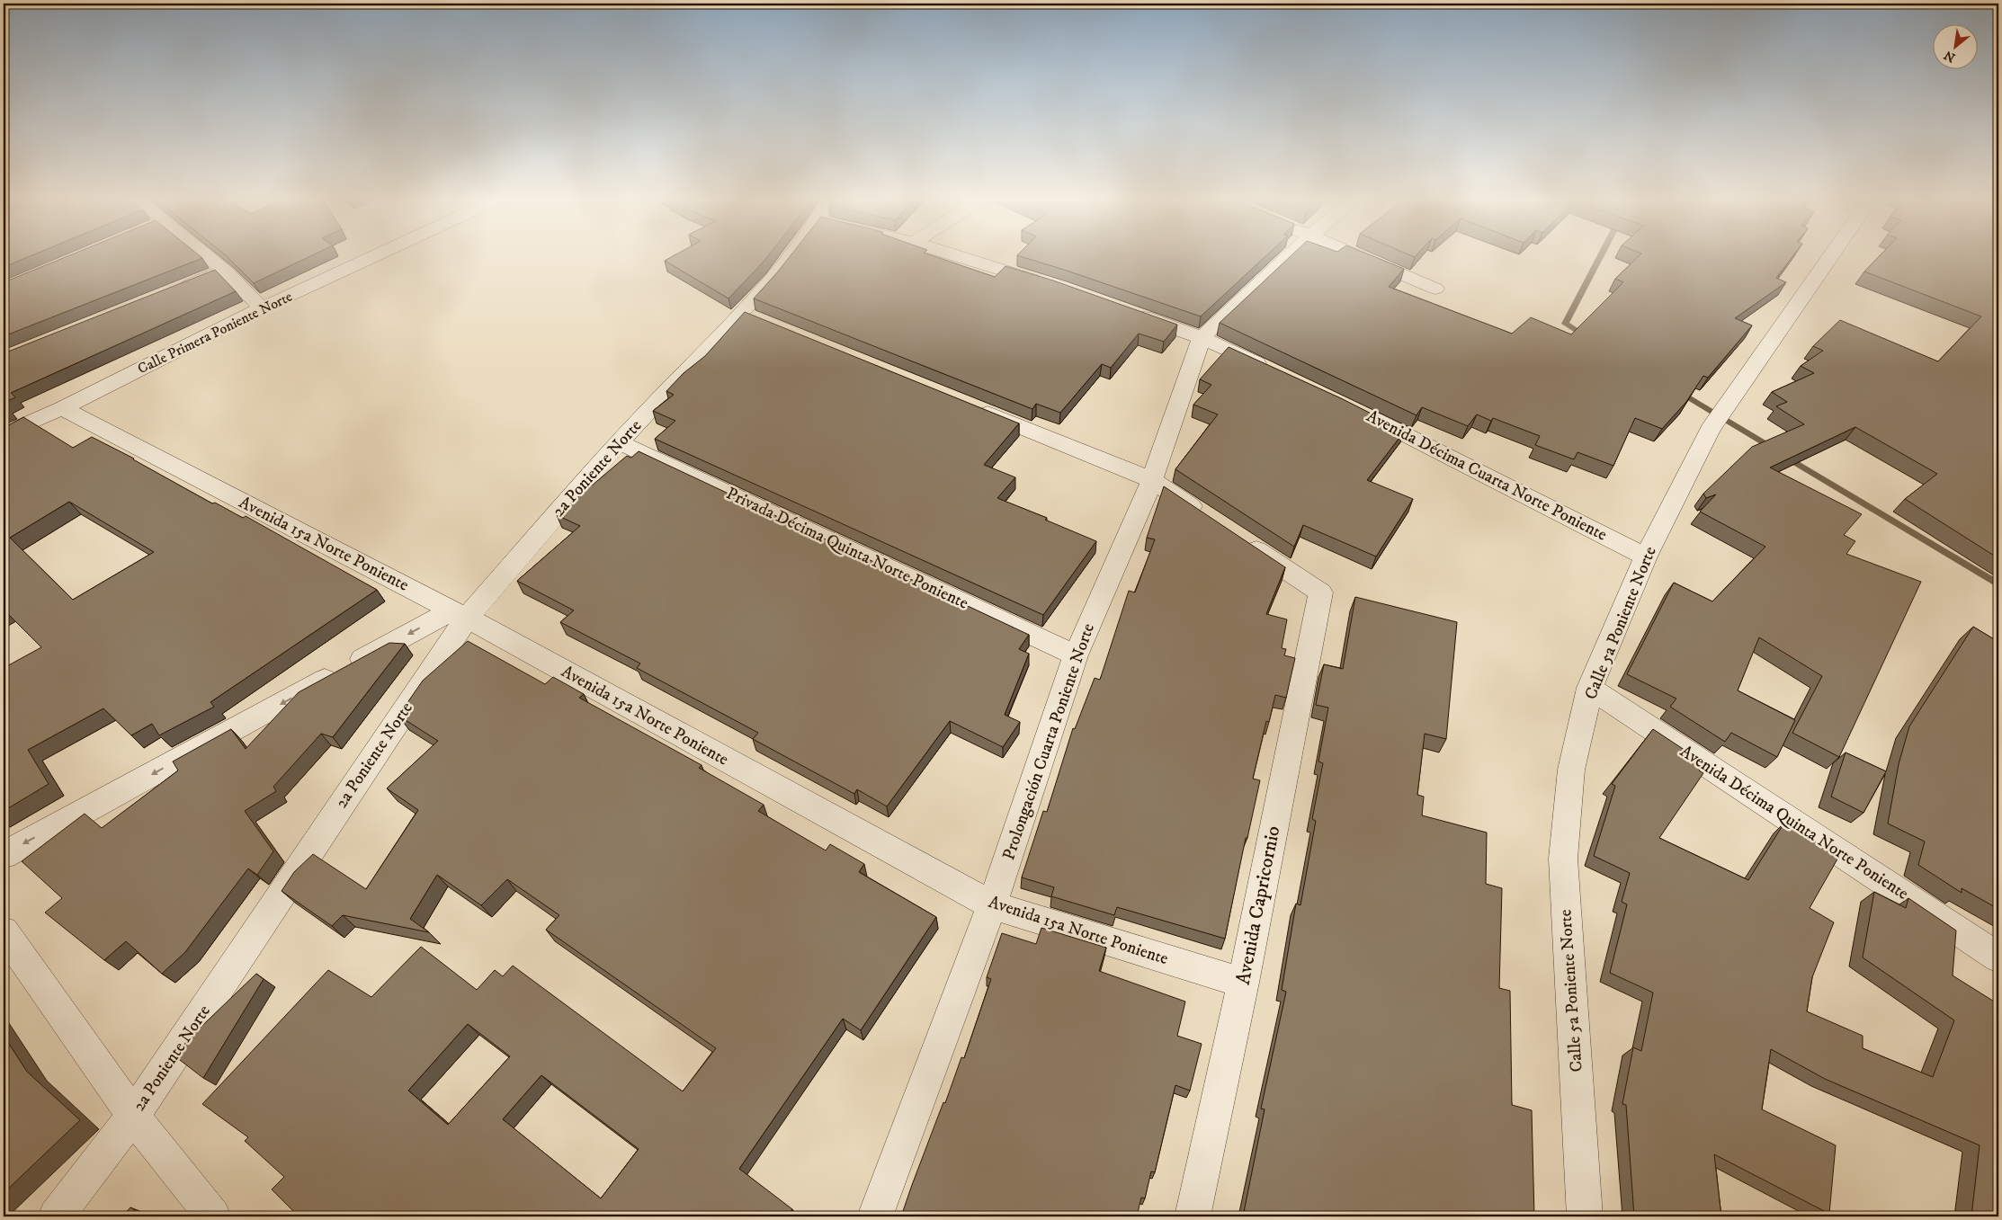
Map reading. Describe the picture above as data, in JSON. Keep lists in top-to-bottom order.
{
  "streets": {
    "street": [
      "Calle Primera Poniente Norte",
      "2a Poniente Norte",
      "Avenida Décima Cuarta Norte Poniente",
      "Avenida 15a Norte Poniente",
      "Privada Décima Quinta Norte Poniente",
      "Calle 5a Poniente Norte",
      "Prolongación Cuarta Poniente Norte",
      "Avenida Décima Quinta Norte Poniente",
      "Avenida Capricornio"
    ]
  },
  "crossings": [
    ["Calle Primera Poniente Norte", "Avenida 15a Norte Poniente"],
    ["2a Poniente Norte", "Avenida 15a Norte Poniente"],
    ["2a Poniente Norte", "Privada Décima Quinta Norte Poniente"],
    ["Avenida Décima Cuarta Norte Poniente", "Calle 5a Poniente Norte"],
    ["Avenida 15a Norte Poniente", "Prolongación Cuarta Poniente Norte"],
    ["Avenida 15a Norte Poniente", "Avenida Capricornio"],
    ["Privada Décima Quinta Norte Poniente", "Prolongación Cuarta Poniente Norte"],
    ["Calle 5a Poniente Norte", "Avenida Décima Quinta Norte Poniente"]
  ],
  "north": "bottom left"
}
